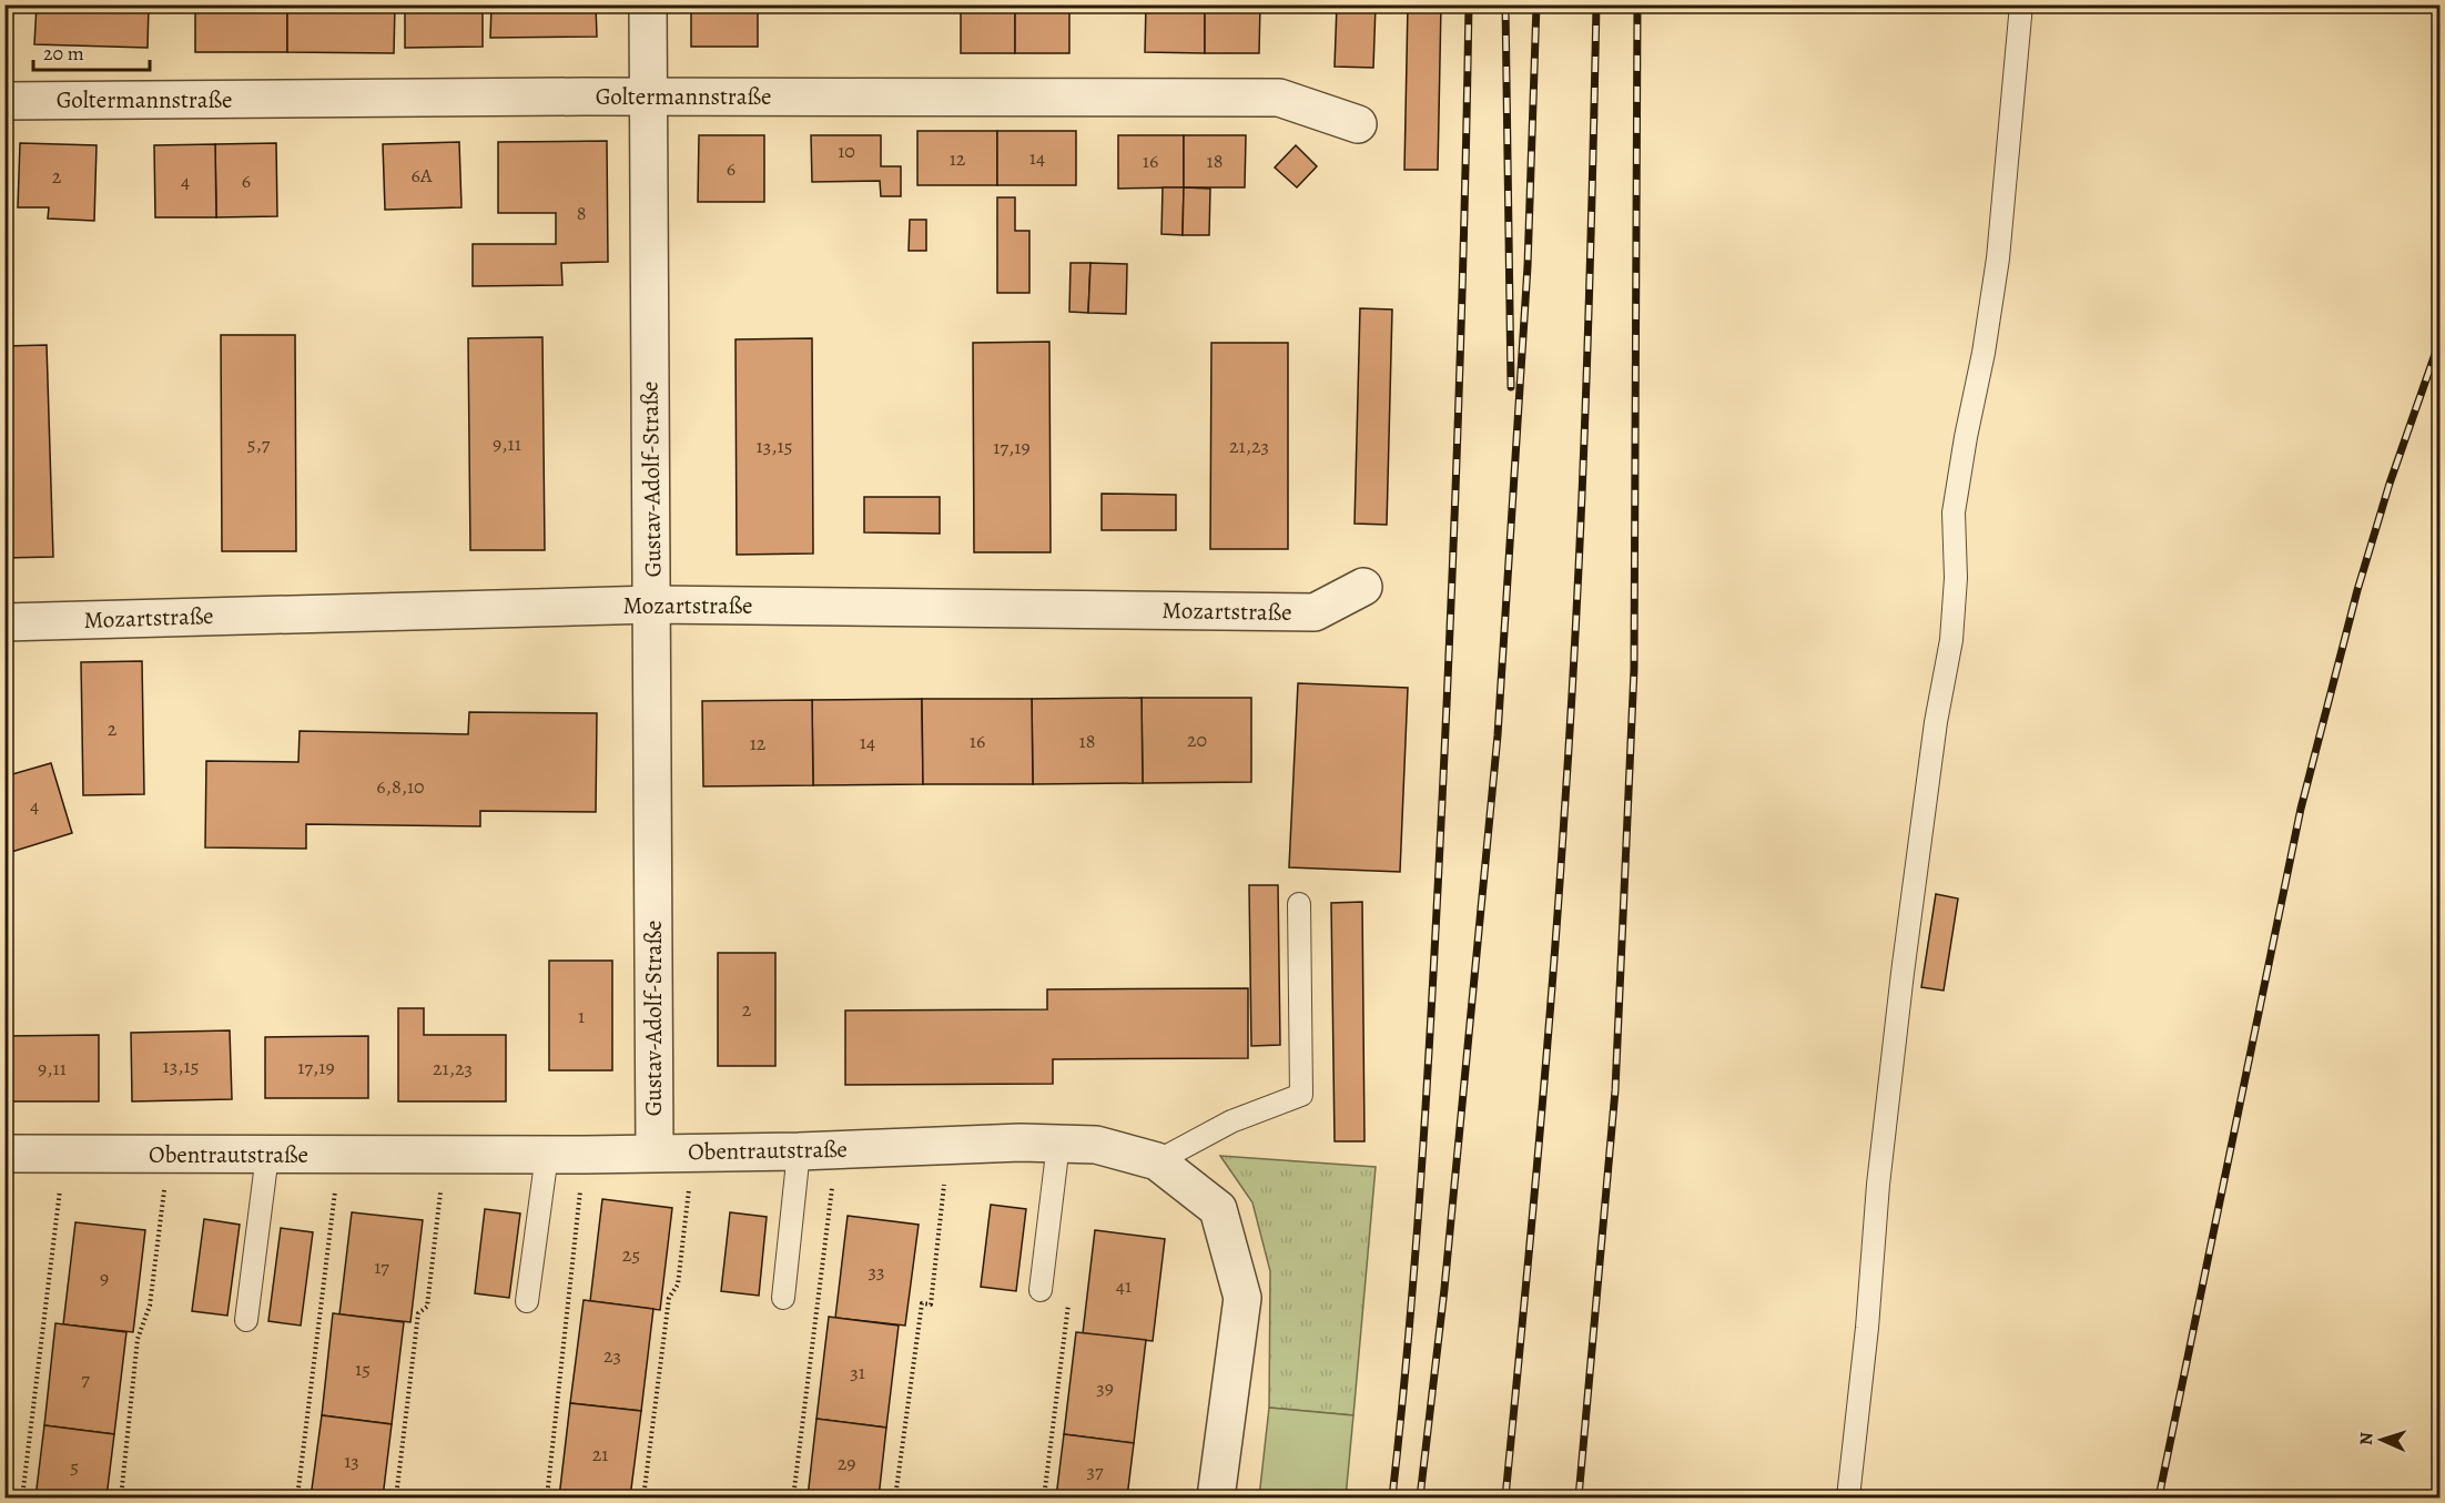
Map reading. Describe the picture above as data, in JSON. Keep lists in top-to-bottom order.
{
  "streets": {
    "street": [
      "Goltermannstraße",
      "Gustav-Adolf-Straße",
      "Mozartstraße",
      "Obentrautstraße"
    ]
  },
  "crossings": [
    ["Goltermannstraße", "Gustav-Adolf-Straße"],
    ["Gustav-Adolf-Straße", "Mozartstraße"],
    ["Gustav-Adolf-Straße", "Obentrautstraße"]
  ],
  "house_numbers": [
    "10",
    "14",
    "12",
    "16",
    "18",
    "6",
    "6A",
    "2",
    "4",
    "6",
    "8",
    "5,7",
    "9,11",
    "13,15",
    "21,23",
    "17,19",
    "2",
    "20",
    "16",
    "18",
    "14",
    "12",
    "6,8,10",
    "4",
    "2",
    "1",
    "13,15",
    "17,19",
    "9,11",
    "21,23",
    "25",
    "17",
    "33",
    "9",
    "41",
    "23",
    "15",
    "31",
    "7",
    "39",
    "21",
    "13",
    "29",
    "5",
    "37"
  ],
  "scale_bar": "20 m",
  "north": "left"
}
